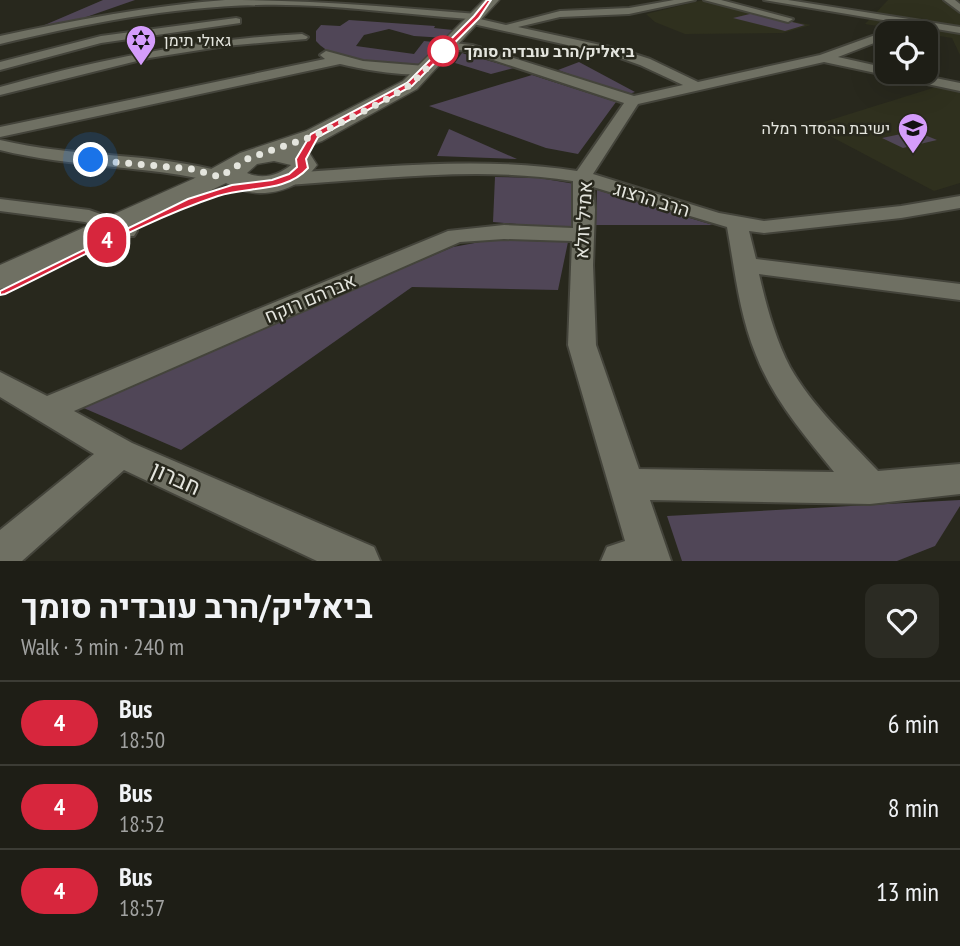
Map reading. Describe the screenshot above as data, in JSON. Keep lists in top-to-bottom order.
{
  "streets": {
    "street": [
      "הרב הרצוג",
      "אמיל זולא",
      "אברהם רוקח",
      "חברון"
    ]
  },
  "crossings": [
    ["הרב הרצוג", "אמיל זולא"],
    ["אמיל זולא", "אברהם רוקח"],
    ["אברהם רוקח", "חברון"]
  ],
  "places": {
    "other": ["ביאליק/הרב עובדיה סומך"],
    "synagogue": ["גאולי תימן"],
    "school or university": ["ישיבת ההסדר רמלה"]
  },
  "lines": ["bus line 4"],
  "page": {
    "on_map": "4",
    "heading": ["ביאליק/הרב עובדיה סומך", "Walk · 3 min · 240 m"],
    "list": [
      {
        "mark": "4",
        "name": "Bus",
        "note": "18:50",
        "value": "6 min"
      },
      {
        "mark": "4",
        "name": "Bus",
        "note": "18:52",
        "value": "8 min"
      },
      {
        "mark": "4",
        "name": "Bus",
        "note": "18:57",
        "value": "13 min"
      }
    ]
  }
}
